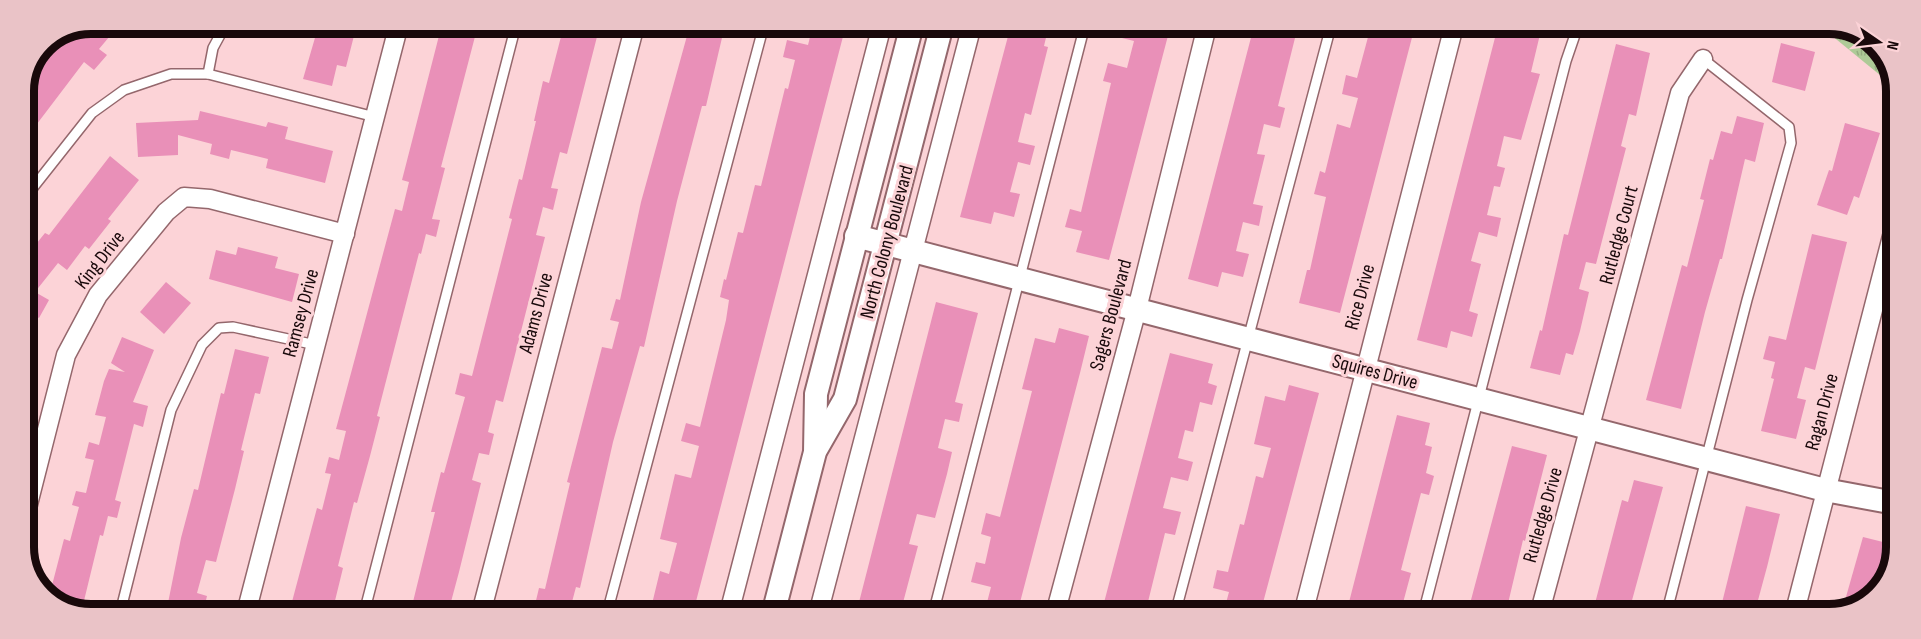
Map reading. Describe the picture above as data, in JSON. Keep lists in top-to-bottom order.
{
  "streets": {
    "street": [
      "Rutledge Court",
      "North Colony Boulevard",
      "King Drive",
      "Rice Drive",
      "Ramsey Drive",
      "Adams Drive",
      "Sagers Boulevard",
      "Squires Drive",
      "Ragan Drive",
      "Rutledge Drive"
    ]
  },
  "crossings": [
    ["Rutledge Court", "Squires Drive"],
    ["Rutledge Court", "Rutledge Drive"],
    ["North Colony Boulevard", "Squires Drive"],
    ["King Drive", "Ramsey Drive"],
    ["Rice Drive", "Squires Drive"],
    ["Sagers Boulevard", "Squires Drive"],
    ["Squires Drive", "Ragan Drive"],
    ["Squires Drive", "Rutledge Drive"]
  ],
  "north": "right"
}
